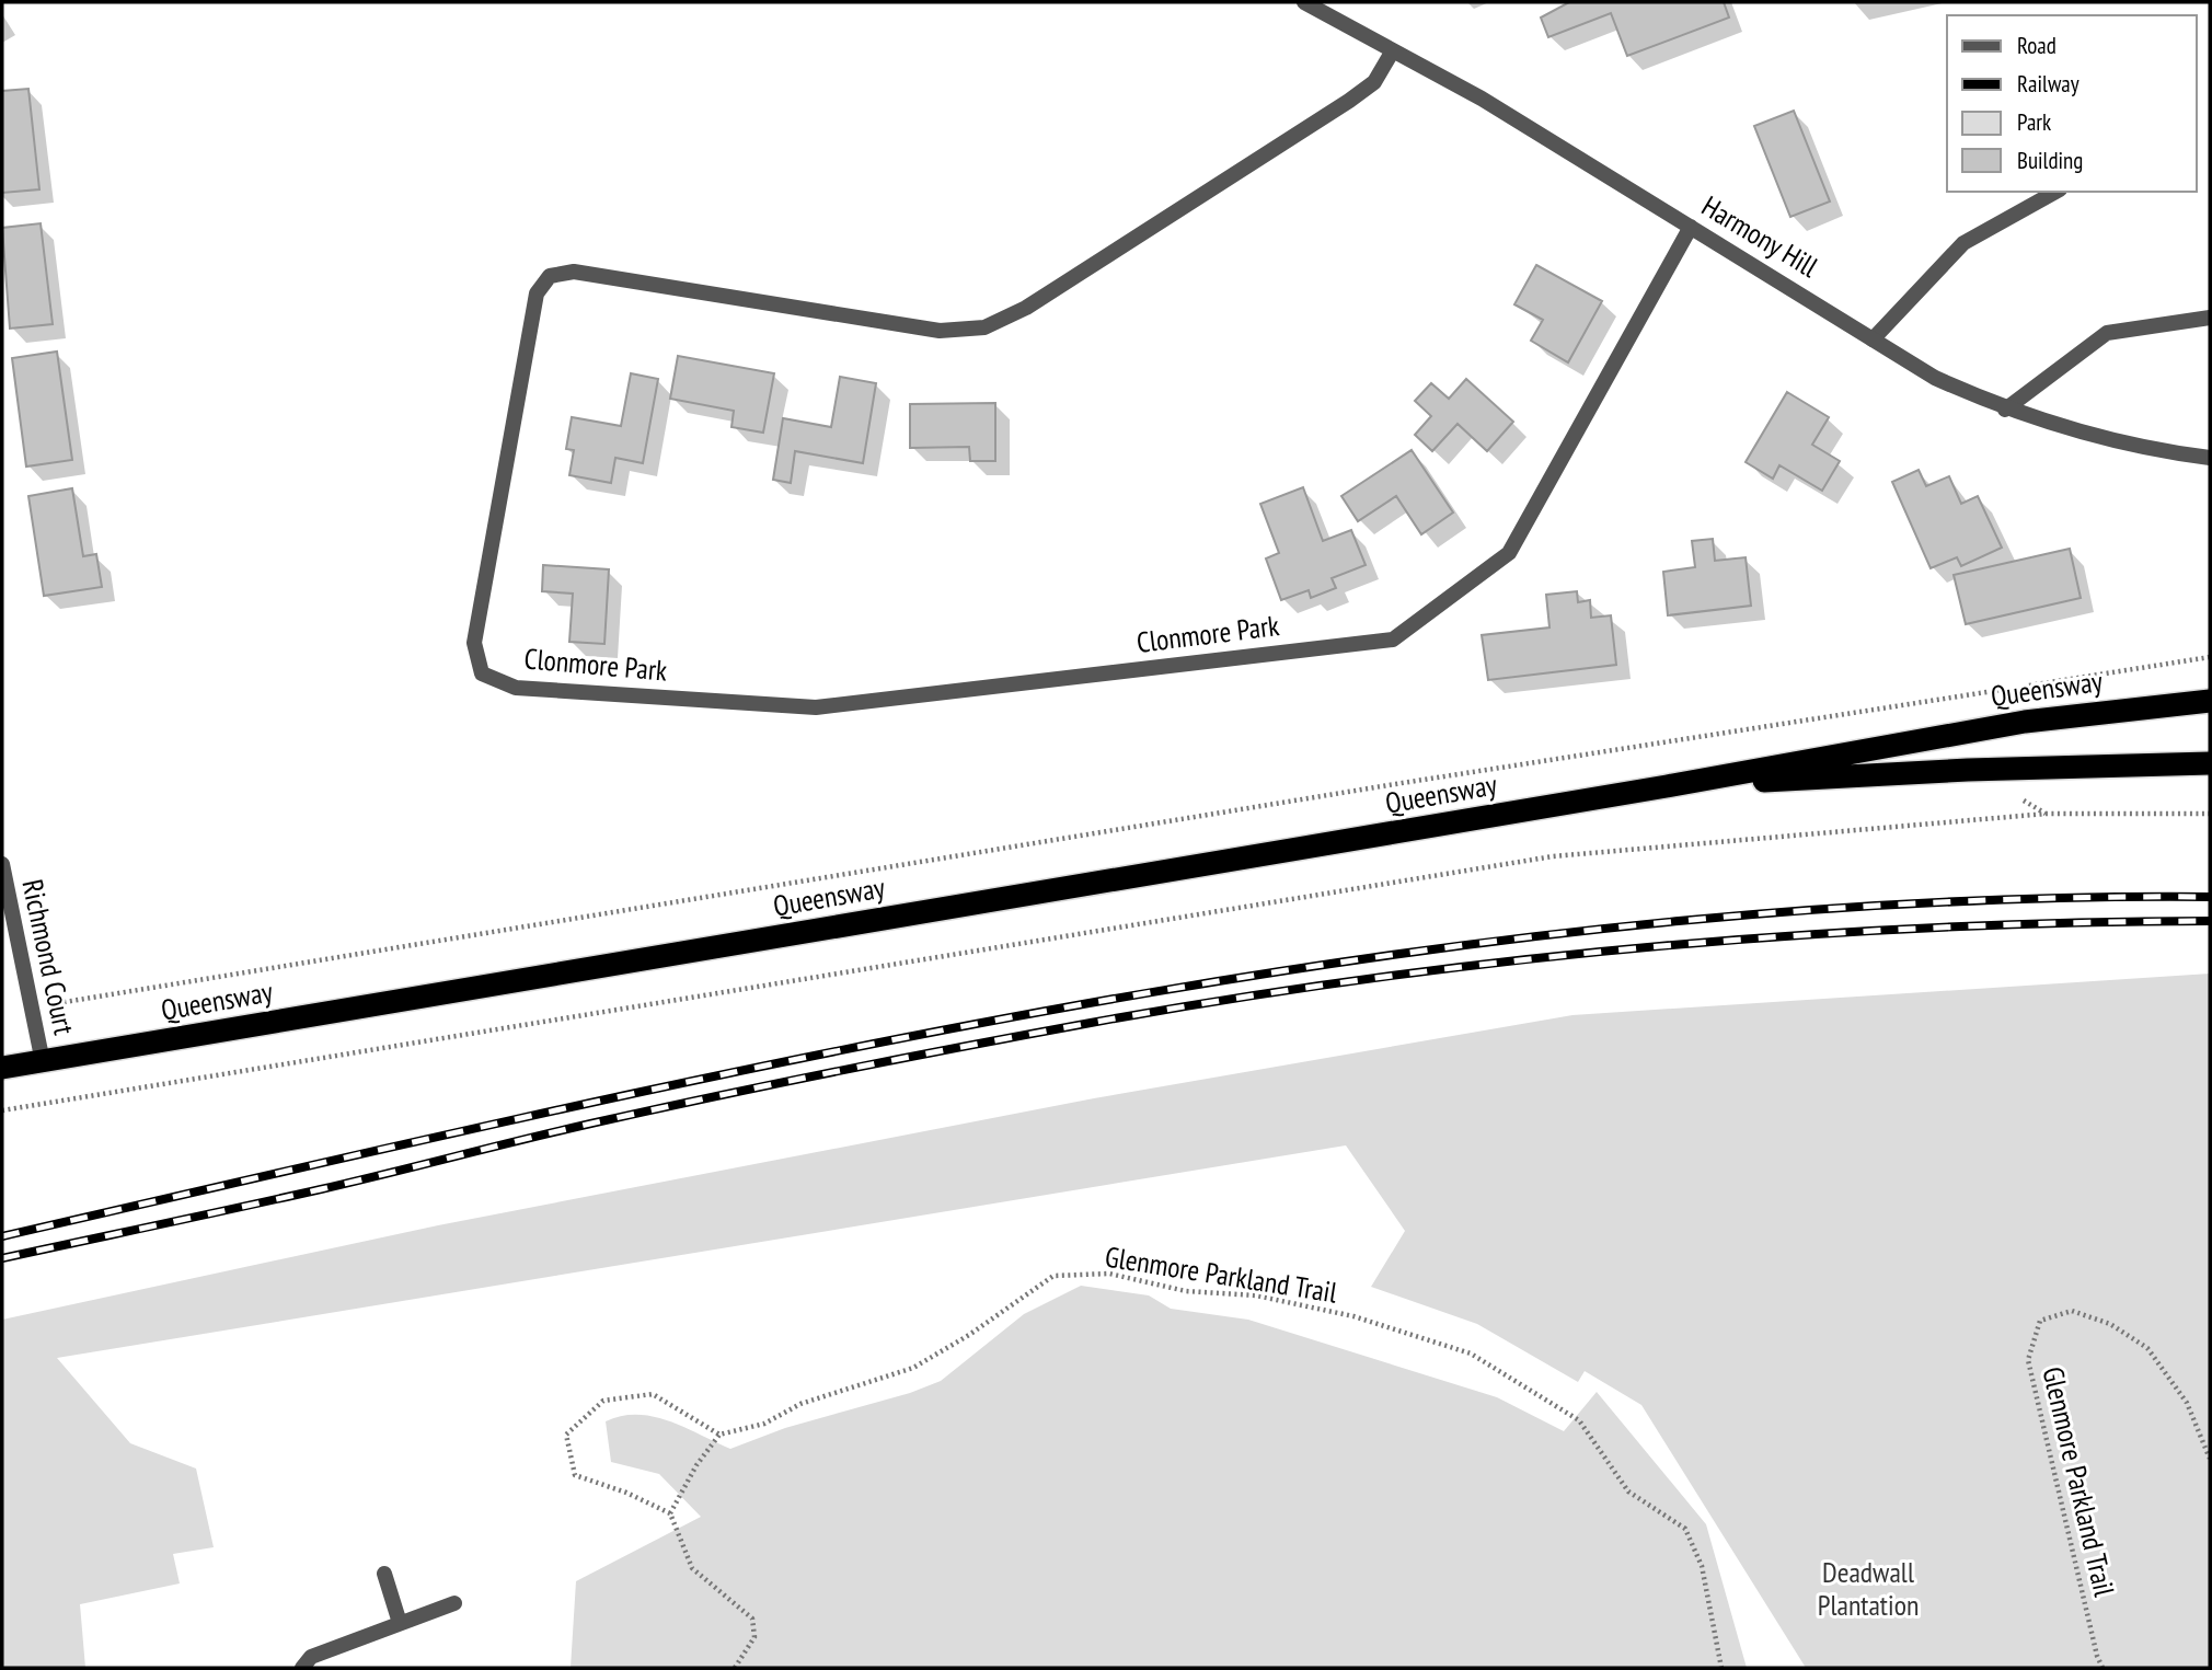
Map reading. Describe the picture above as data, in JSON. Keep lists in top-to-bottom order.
{
  "streets": {
    "highway": ["Queensway"],
    "street": ["Harmony Hill", "Clonmore Park", "Richmond Court"],
    "path": ["Glenmore Parkland Trail"]
  },
  "crossings": [
    ["Harmony Hill", "Clonmore Park"],
    ["Queensway", "Richmond Court"]
  ],
  "parks": ["Deadwall Plantation"],
  "legend": [
    "Road",
    "Railway",
    "Park",
    "Building"
  ]
}
